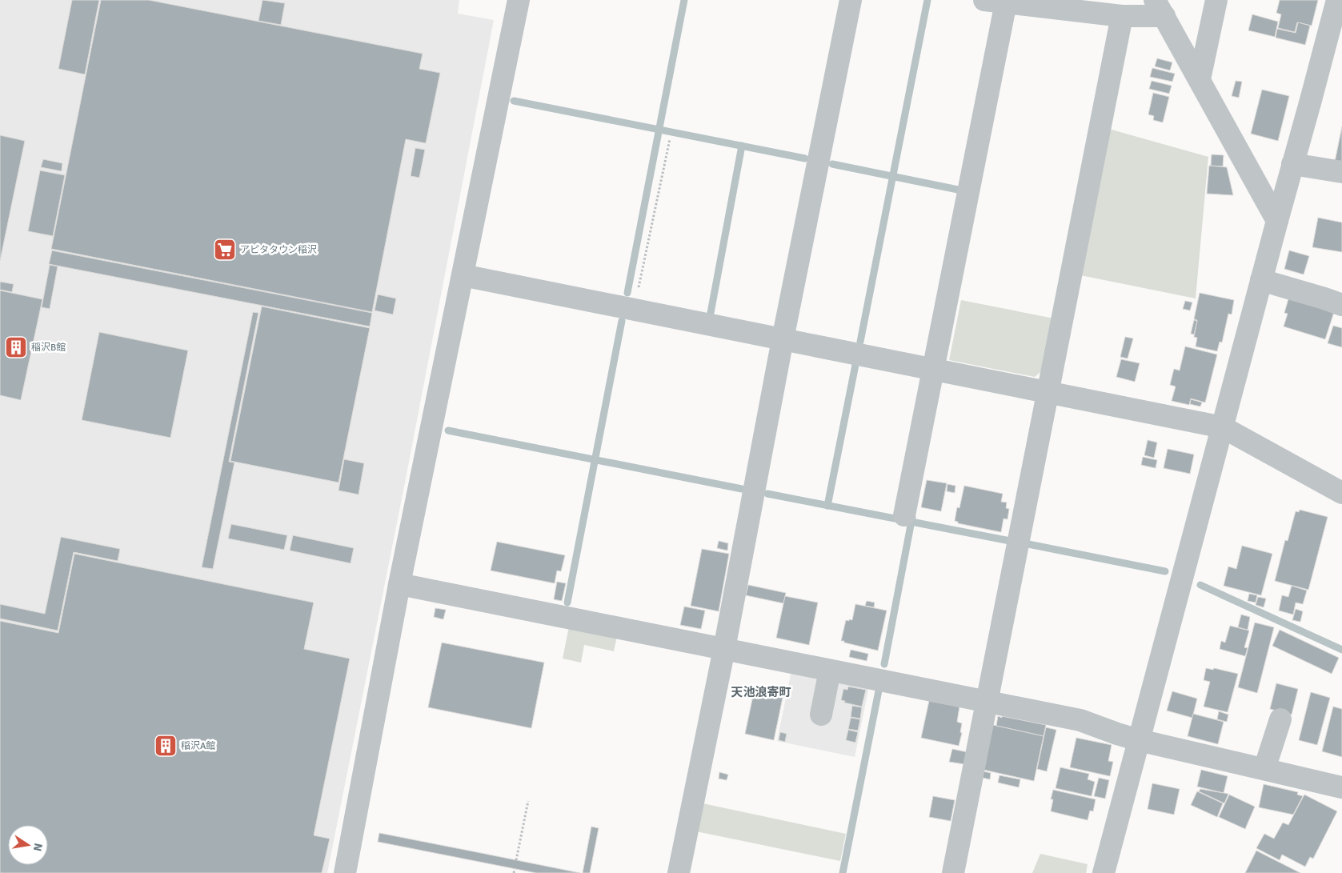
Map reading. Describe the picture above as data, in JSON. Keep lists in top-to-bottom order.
{
  "districts": ["天池浪寄町"],
  "places": {
    "supermarket": ["アピタタウン稲沢"],
    "building": ["稲沢B館", "稲沢A館"]
  },
  "north": "right"
}
